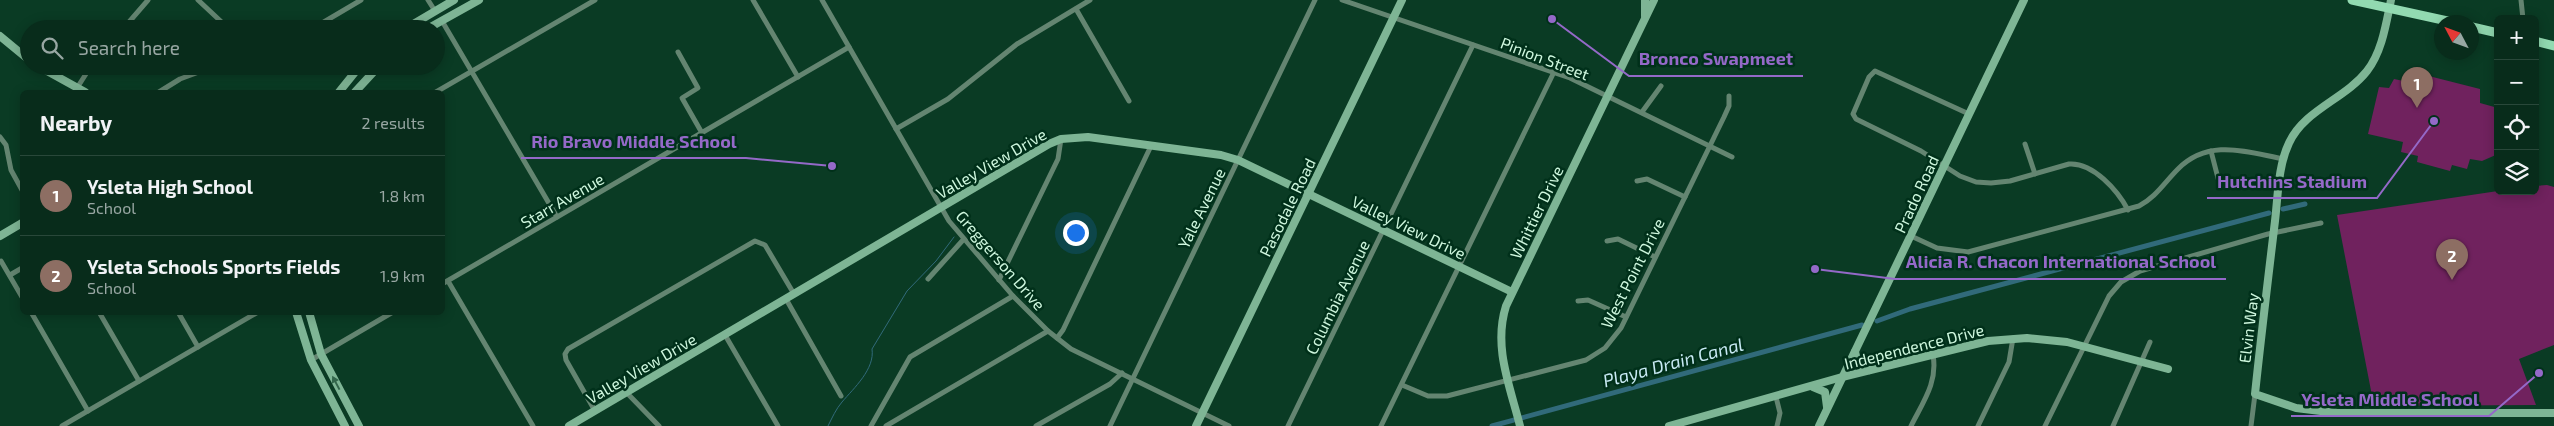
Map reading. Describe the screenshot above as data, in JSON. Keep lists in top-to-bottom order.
{
  "streets": {
    "street": [
      "Pinion Street",
      "Valley View Drive",
      "Prado Road",
      "Starr Avenue",
      "Pasodale Road",
      "Yale Avenue",
      "Whittier Drive",
      "Greggerson Drive",
      "West Point Drive",
      "Columbia Avenue",
      "Elvin Way",
      "Independence Drive"
    ]
  },
  "crossings": [
    ["Pinion Street", "Pasodale Road"],
    ["Pinion Street", "Whittier Drive"],
    ["Pinion Street", "West Point Drive"],
    ["Pinion Street", "Columbia Avenue"],
    ["Valley View Drive", "Pasodale Road"],
    ["Valley View Drive", "Yale Avenue"],
    ["Valley View Drive", "Whittier Drive"],
    ["Valley View Drive", "Greggerson Drive"],
    ["Valley View Drive", "Columbia Avenue"],
    ["Prado Road", "Independence Drive"],
    ["Starr Avenue", "Greggerson Drive"],
    ["Pasodale Road", "Greggerson Drive"],
    ["Yale Avenue", "Greggerson Drive"],
    ["Whittier Drive", "West Point Drive"]
  ],
  "water": ["Playa Drain Canal"],
  "places": [
    "Bronco Swapmeet",
    "Hutchins Stadium",
    "Rio Bravo Middle School",
    "Alicia R. Chacon International School",
    "Ysleta Middle School"
  ],
  "north": "top left",
  "page": {
    "map_buttons": ["+", "−"],
    "search": "Search here",
    "pins": ["1", "2"],
    "heading": ["Nearby", "2 results"],
    "list": [
      {
        "mark": "1",
        "name": "Ysleta High School",
        "note": "School",
        "value": "1.8 km"
      },
      {
        "mark": "2",
        "name": "Ysleta Schools Sports Fields",
        "note": "School",
        "value": "1.9 km"
      }
    ]
  }
}
